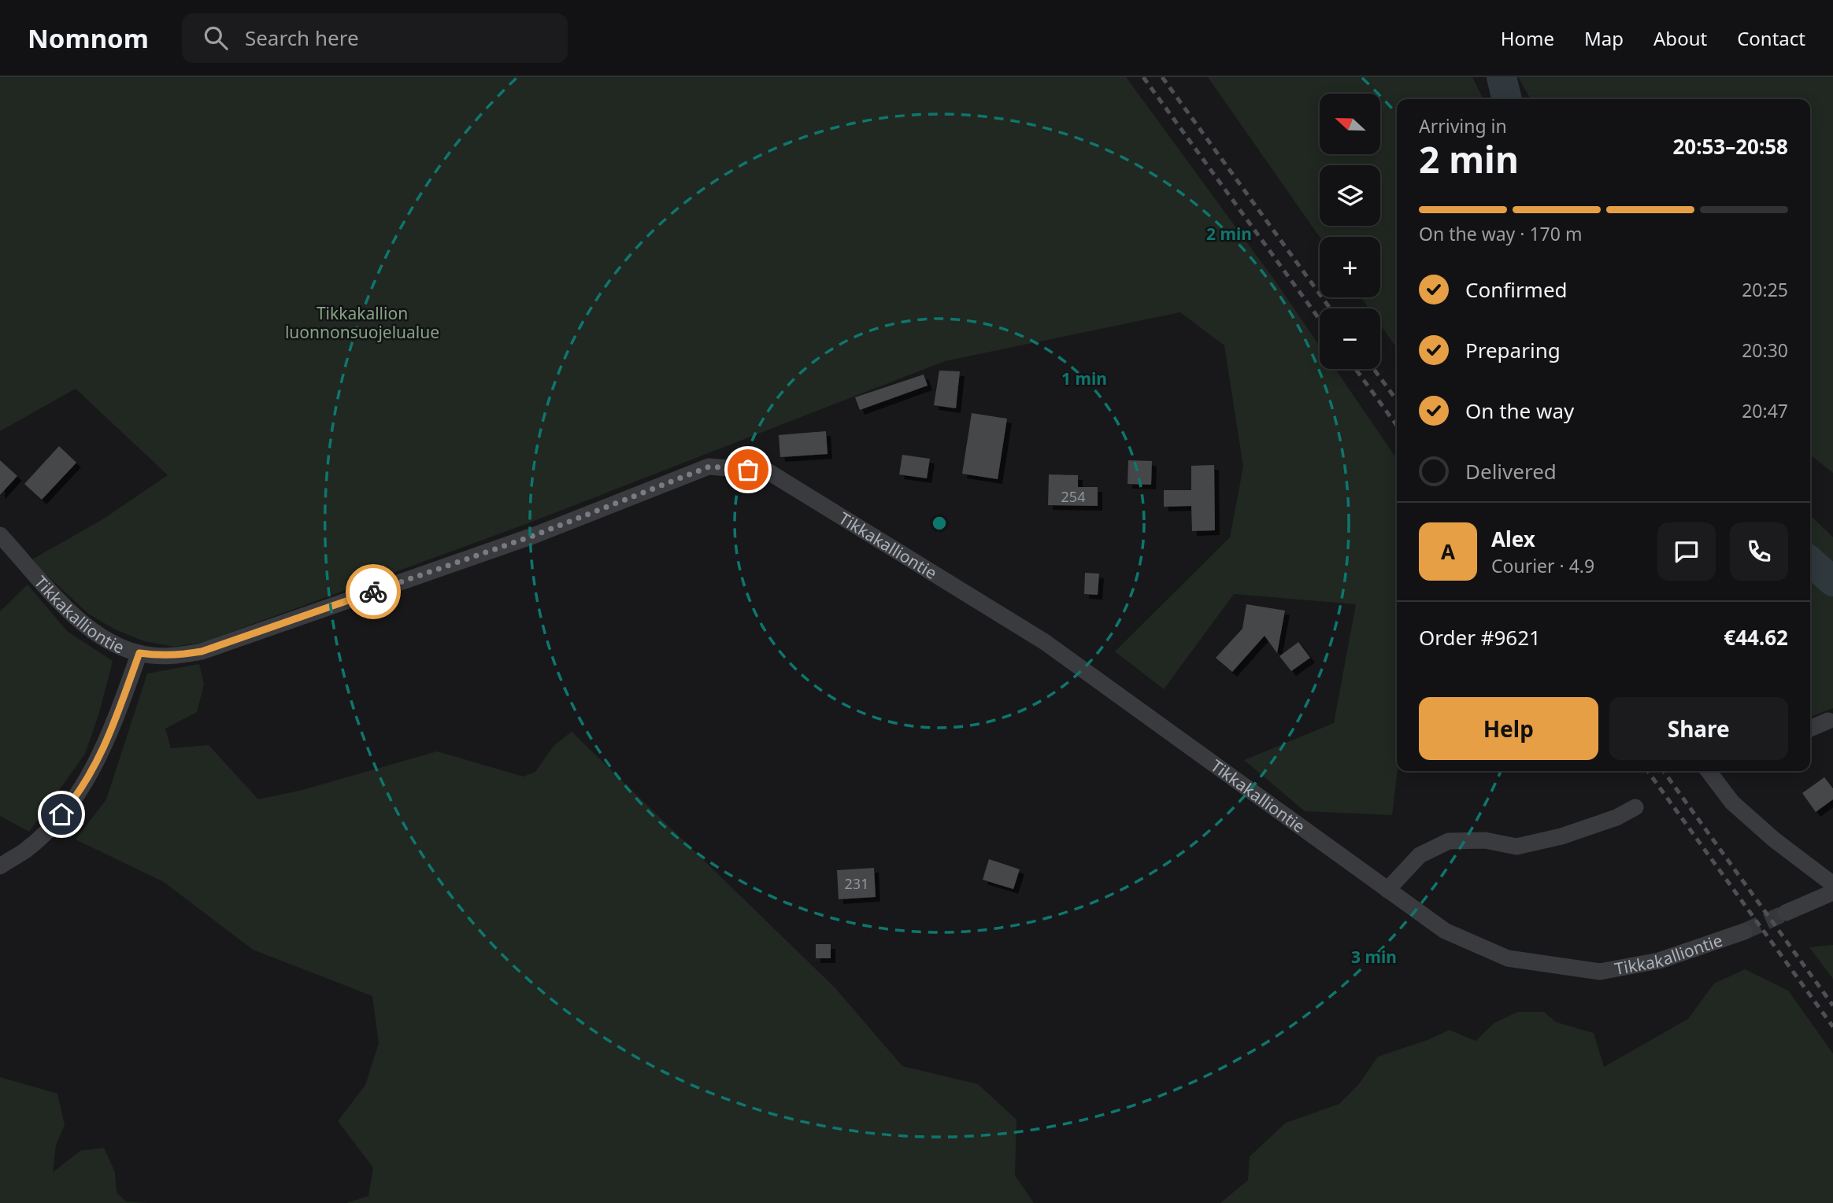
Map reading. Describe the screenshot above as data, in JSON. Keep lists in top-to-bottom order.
{
  "streets": {
    "street": ["Tikkakalliontie"]
  },
  "parks": ["Tikkakallion luonnonsuojelualue"],
  "house_numbers": ["254", "231"],
  "north": "left",
  "page": {
    "header": "Nomnom",
    "search": "Search here",
    "nav": [
      "Home",
      "Map",
      "About",
      "Contact"
    ],
    "map_buttons": ["+", "−"],
    "heading": ["2 min", "Arriving in", "20:53–20:58"],
    "panel": [
      "Alex",
      "Courier · 4.9",
      "Order #9621",
      "€44.62"
    ],
    "bar": "On the way · 170 m",
    "list": [
      ["Confirmed", "20:25"],
      ["Preparing", "20:30"],
      ["On the way", "20:47"],
      "Delivered"
    ],
    "round": "A",
    "buttons": ["Help", "Share"]
  },
  "rings": ["2 min", "1 min", "3 min"]
}
